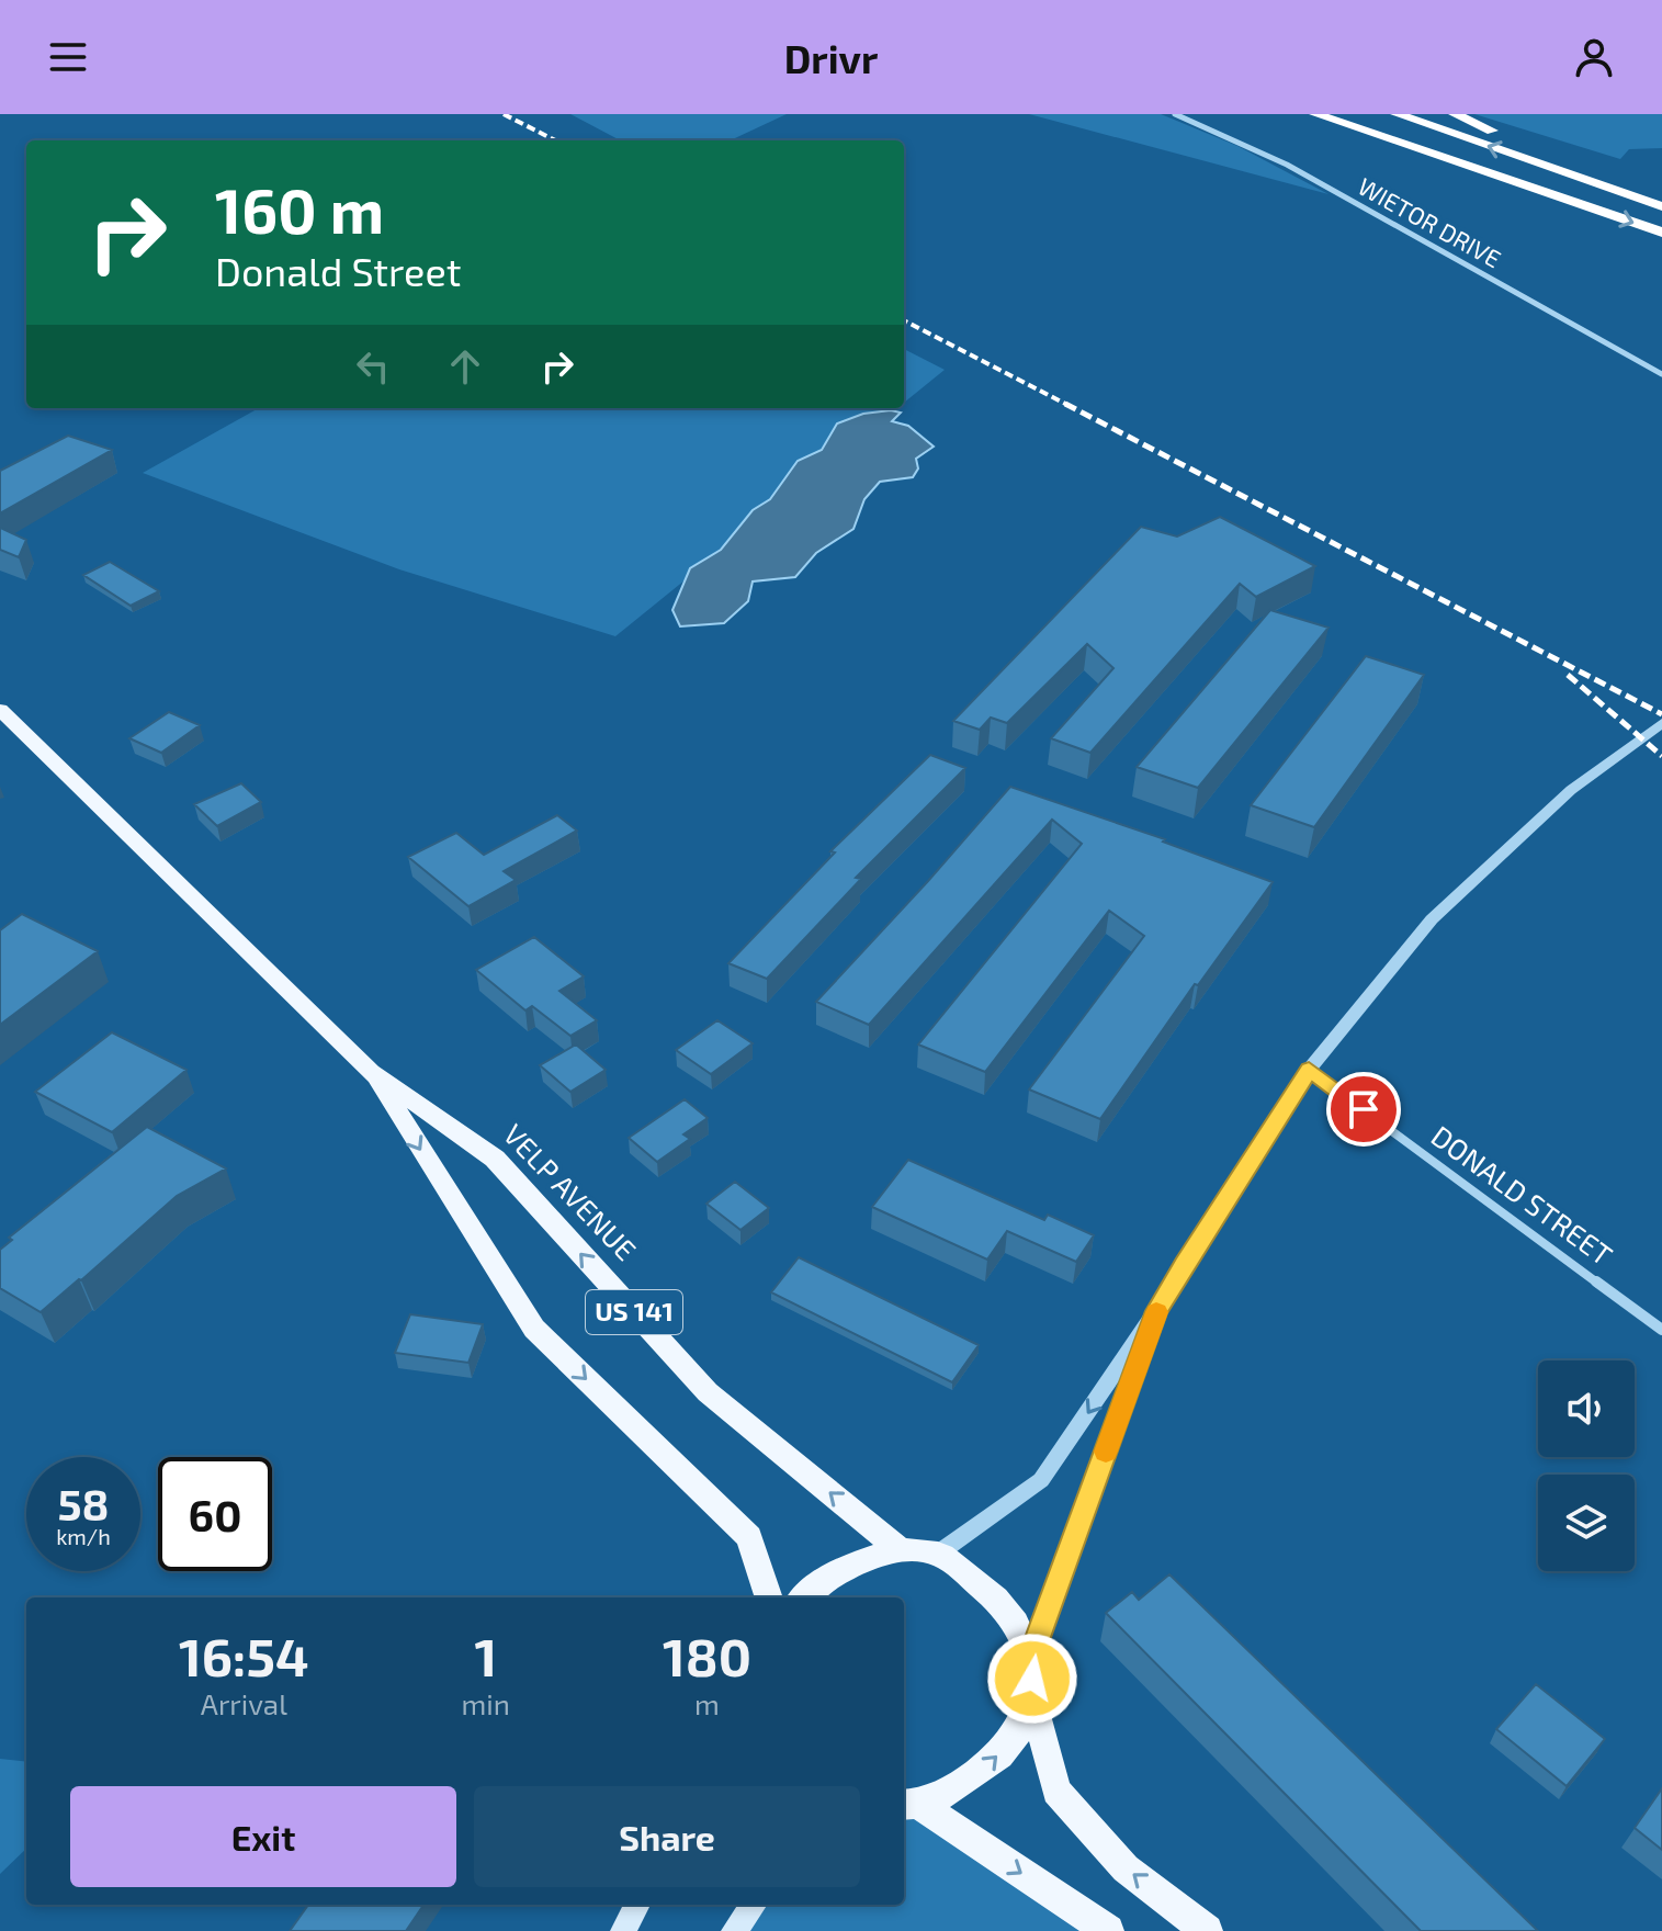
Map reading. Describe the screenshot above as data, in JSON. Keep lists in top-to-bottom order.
{
  "streets": {
    "main road": ["VELP AVENUE", "US 141"],
    "street": ["WIETOR DRIVE", "DONALD STREET"]
  },
  "page": {
    "header": "Drivr",
    "turn": ["160 m", "Donald Street"],
    "speed": "58 km/h",
    "limit": "60",
    "eta": [
      "16:54",
      "Arrival",
      "1",
      "min",
      "180",
      "m"
    ],
    "buttons": ["Exit", "Share"]
  }
}
